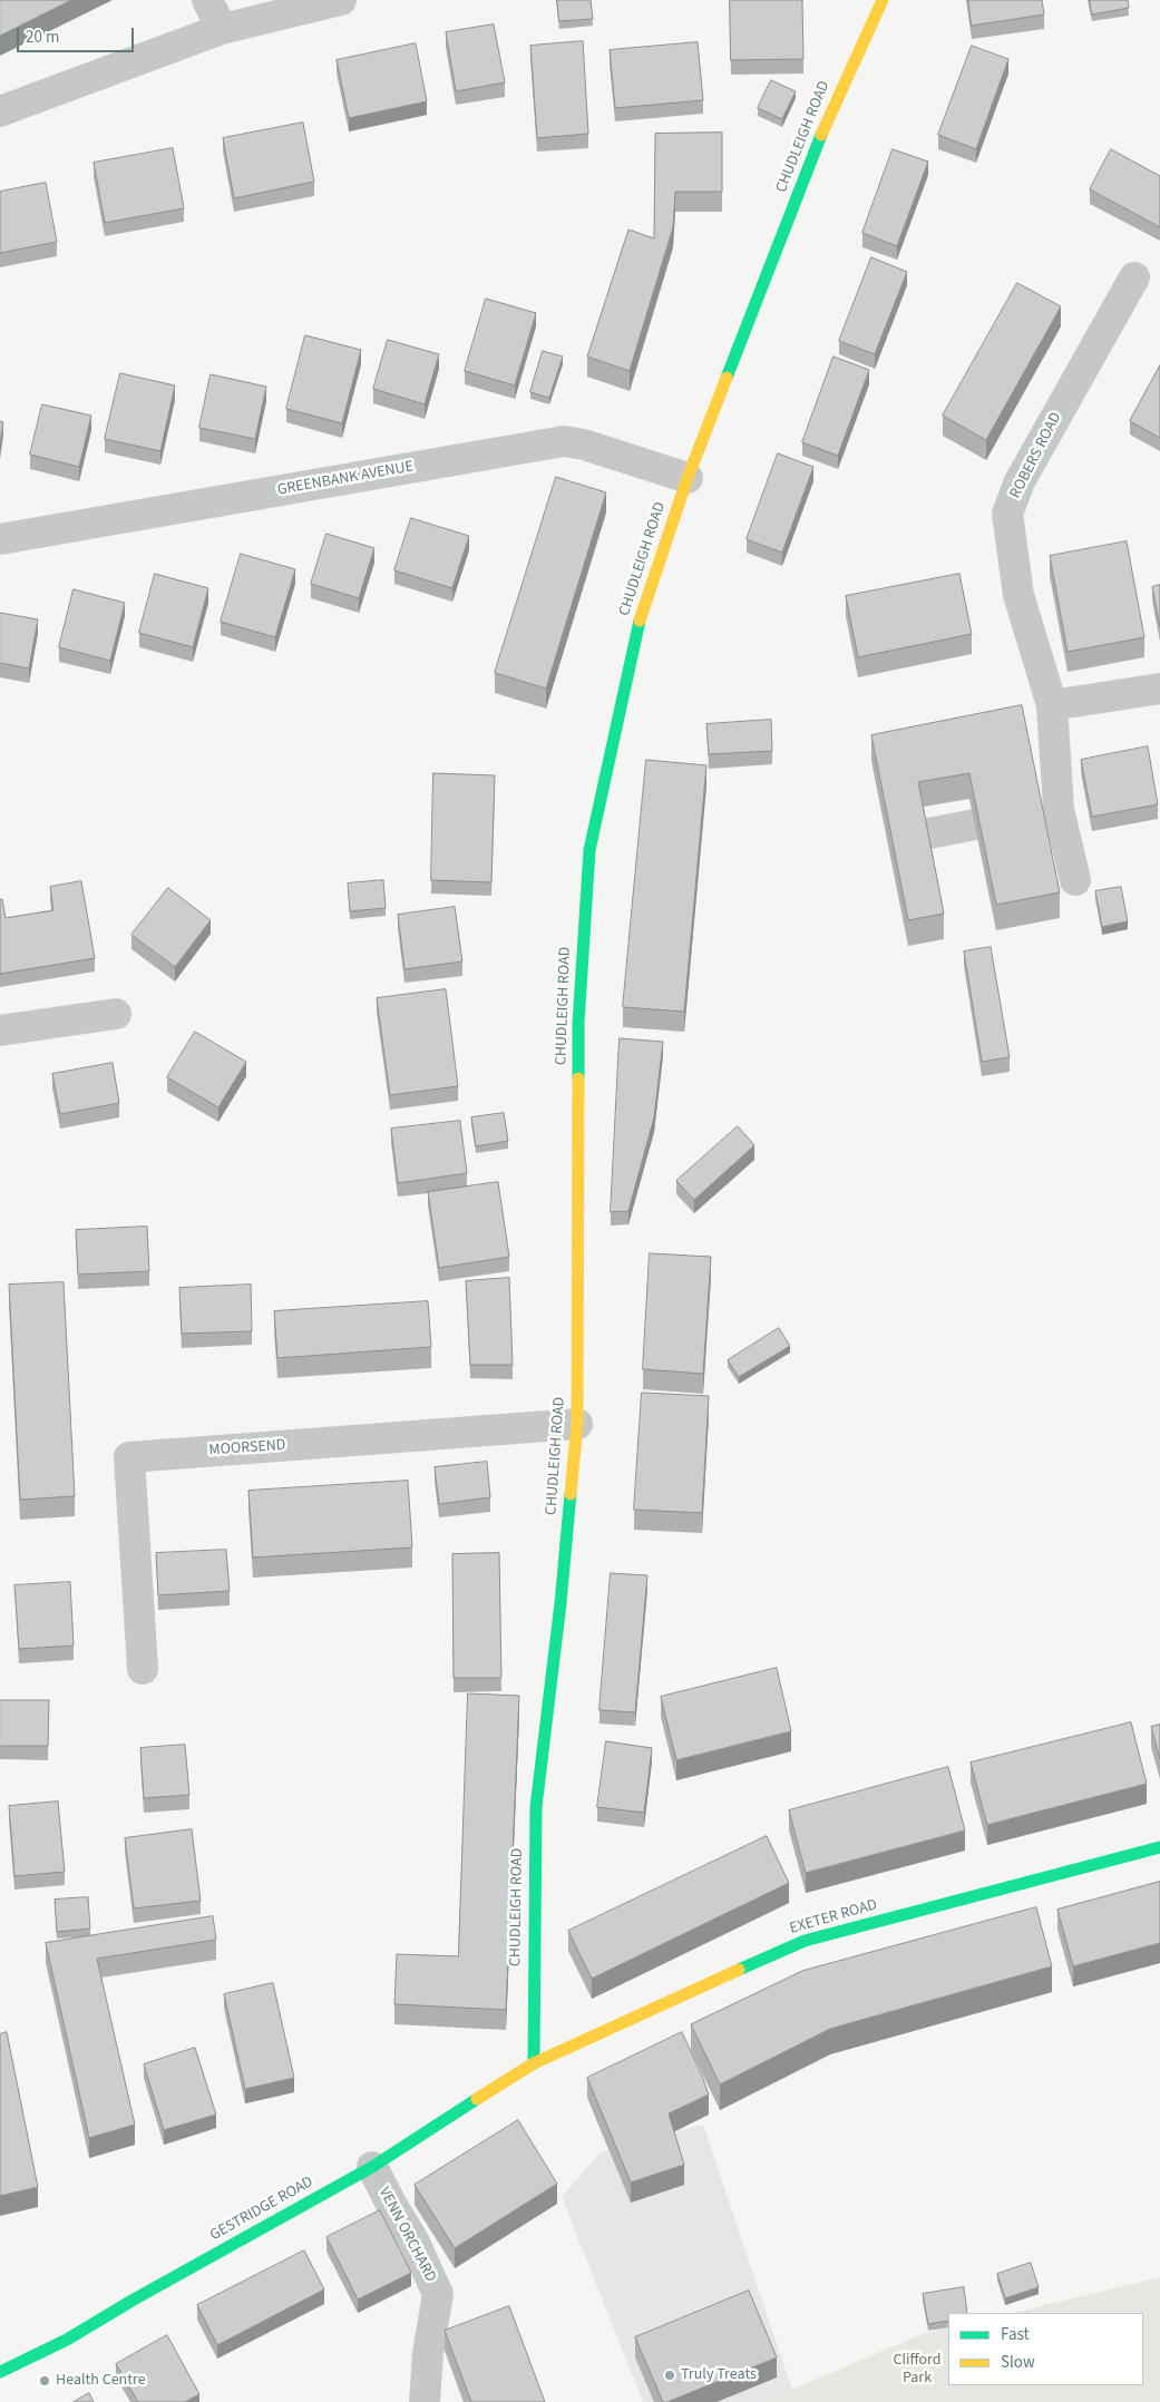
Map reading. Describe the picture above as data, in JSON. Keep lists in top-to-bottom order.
{
  "streets": {
    "main road": ["CHUDLEIGH ROAD", "EXETER ROAD", "GESTRIDGE ROAD"],
    "street": [
      "ROBERS ROAD",
      "GREENBANK AVENUE",
      "MOORSEND",
      "VENN ORCHARD"
    ]
  },
  "crossings": [
    ["CHUDLEIGH ROAD", "GREENBANK AVENUE"],
    ["CHUDLEIGH ROAD", "MOORSEND"],
    ["CHUDLEIGH ROAD", "EXETER ROAD"],
    ["CHUDLEIGH ROAD", "GESTRIDGE ROAD"],
    ["EXETER ROAD", "GESTRIDGE ROAD"],
    ["GESTRIDGE ROAD", "VENN ORCHARD"]
  ],
  "parks": ["Clifford Park"],
  "places": ["Truly Treats", "Health Centre"],
  "legend": ["Fast", "Slow"],
  "scale_bar": "20 m"
}
